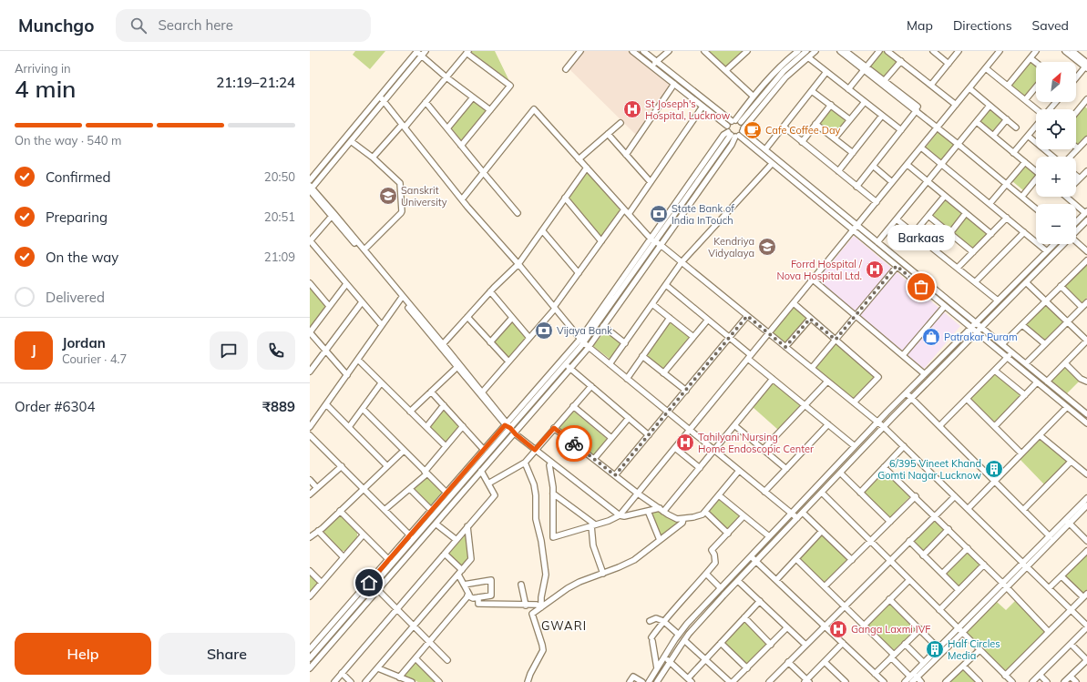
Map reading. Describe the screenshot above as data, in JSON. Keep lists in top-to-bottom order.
{
  "districts": ["GWARI"],
  "places": {
    "hospital": [
      "St Joseph's Hospital, Lucknow",
      "Forrd Hospital / Nova Hospital Ltd.",
      "Tahilyani Nursing Home Endoscopic Center",
      "Ganga Laxmi IVF"
    ],
    "cafe": ["Cafe Coffee Day"],
    "school or university": ["Sanskrit University", "Kendriya Vidyalaya"],
    "bank": ["State Bank of India InTouch", "Vijaya Bank"],
    "other": ["Barkaas"],
    "shop": ["Patrakar Puram"],
    "building": ["6/395 Vineet Khand Gomti Nagar Lucknow", "Half Circles Media"]
  },
  "north": "top right",
  "page": {
    "header": "Munchgo",
    "search": "Search here",
    "nav": ["Map", "Directions", "Saved"],
    "heading": ["4 min", "Arriving in", "21:19–21:24"],
    "panel": [
      "Jordan",
      "Courier · 4.7",
      "Order #6304",
      "₹889"
    ],
    "map_buttons": ["+", "−"],
    "bar": "On the way · 540 m",
    "list": [
      ["Confirmed", "20:50"],
      ["Preparing", "20:51"],
      ["On the way", "21:09"],
      "Delivered"
    ],
    "bubble": "Barkaas",
    "round": "J",
    "buttons": ["Help", "Share"]
  }
}
